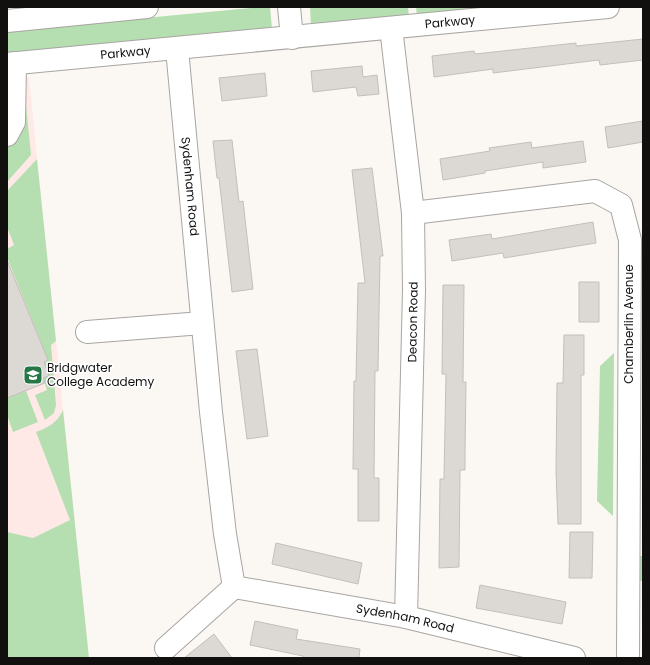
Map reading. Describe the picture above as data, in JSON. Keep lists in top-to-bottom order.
{
  "streets": {
    "street": [
      "Parkway",
      "Sydenham Road",
      "Deacon Road",
      "Chamberlin Avenue"
    ]
  },
  "crossings": [
    ["Parkway", "Sydenham Road"],
    ["Parkway", "Deacon Road"],
    ["Sydenham Road", "Deacon Road"],
    ["Deacon Road", "Chamberlin Avenue"]
  ],
  "places": {
    "school or university": ["Bridgwater College Academy"]
  }
}
